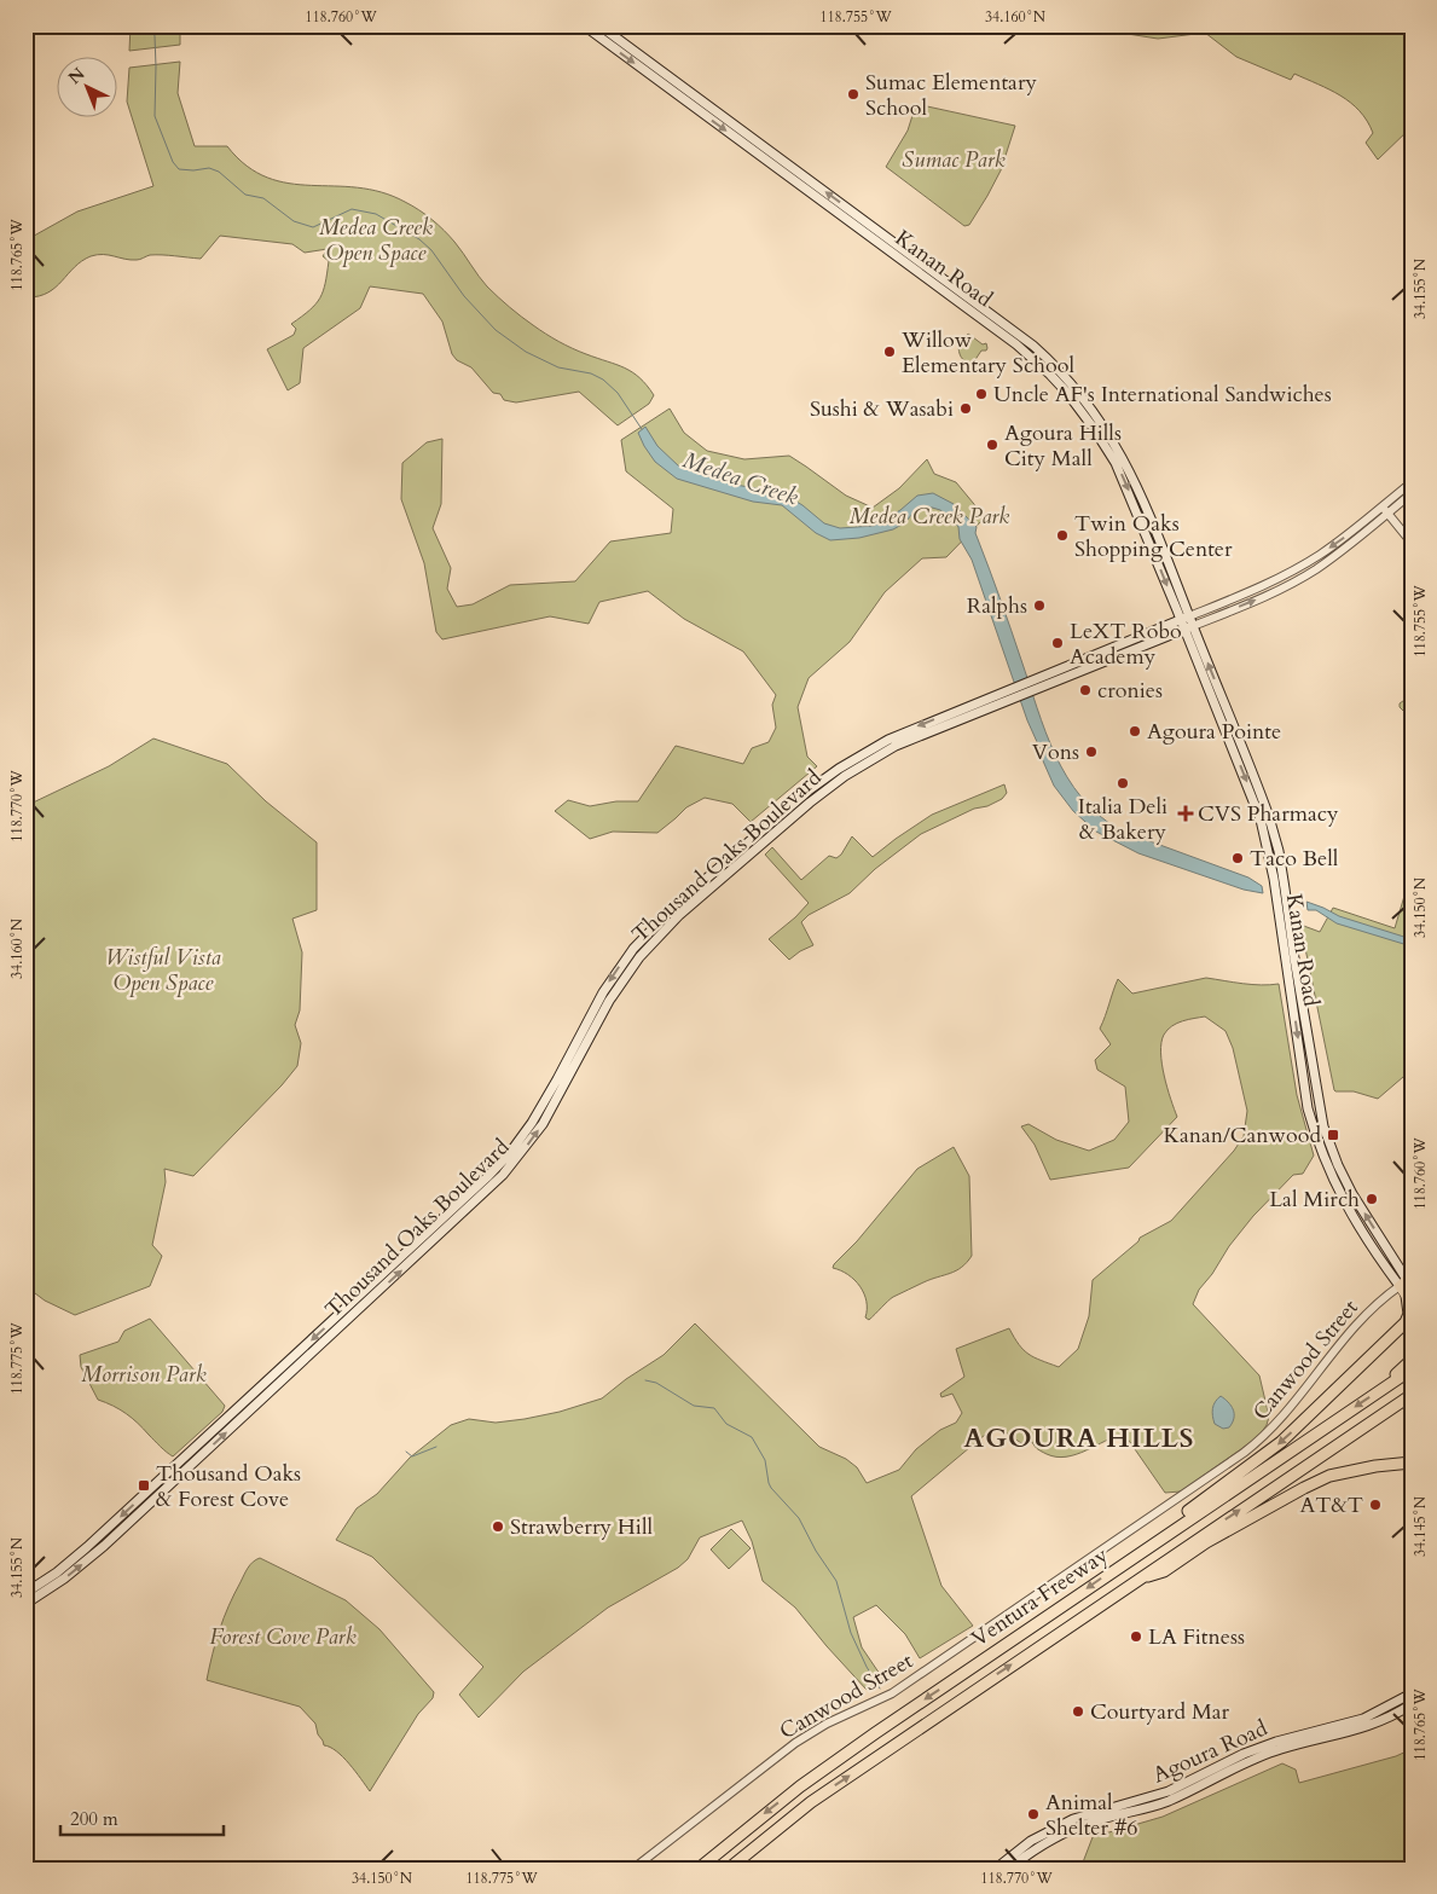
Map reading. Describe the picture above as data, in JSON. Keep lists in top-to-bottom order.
{
  "streets": {
    "highway": ["Ventura Freeway"],
    "main road": ["Kanan Road", "Thousand Oaks Boulevard", "Agoura Road"],
    "street": ["Canwood Street"]
  },
  "crossings": [
    ["Kanan Road", "Thousand Oaks Boulevard"],
    ["Kanan Road", "Canwood Street"]
  ],
  "districts": ["AGOURA HILLS"],
  "water": ["Medea Creek"],
  "parks": [
    "Sumac Park",
    "Medea Creek Open Space",
    "Medea Creek Park",
    "Wistful Vista Open Space",
    "Morrison Park",
    "Forest Cove Park"
  ],
  "places": {
    "other": [
      "Sumac Elementary School",
      "Willow Elementary School",
      "Uncle AF's International Sandwiches",
      "Sushi & Wasabi",
      "Agoura Hills City Mall",
      "Twin Oaks Shopping Center",
      "Ralphs",
      "LeXT Robo Academy",
      "cronies",
      "Agoura Pointe",
      "Vons",
      "Italia Deli & Bakery",
      "Taco Bell",
      "Lal Mirch",
      "AT&T",
      "Strawberry Hill",
      "LA Fitness",
      "Courtyard Mar",
      "Animal Shelter #6"
    ],
    "health": ["CVS Pharmacy"],
    "transit": ["Kanan/Canwood", "Thousand Oaks & Forest Cove"]
  },
  "scale_bar": "200 m",
  "north": "top left",
  "coordinates": [
    "118.760°W",
    "118.755°W",
    "34.160°N",
    "118.765°W",
    "34.155°N",
    "118.770°W",
    "34.150°N",
    "118.775°W",
    "34.145°N"
  ]
}
